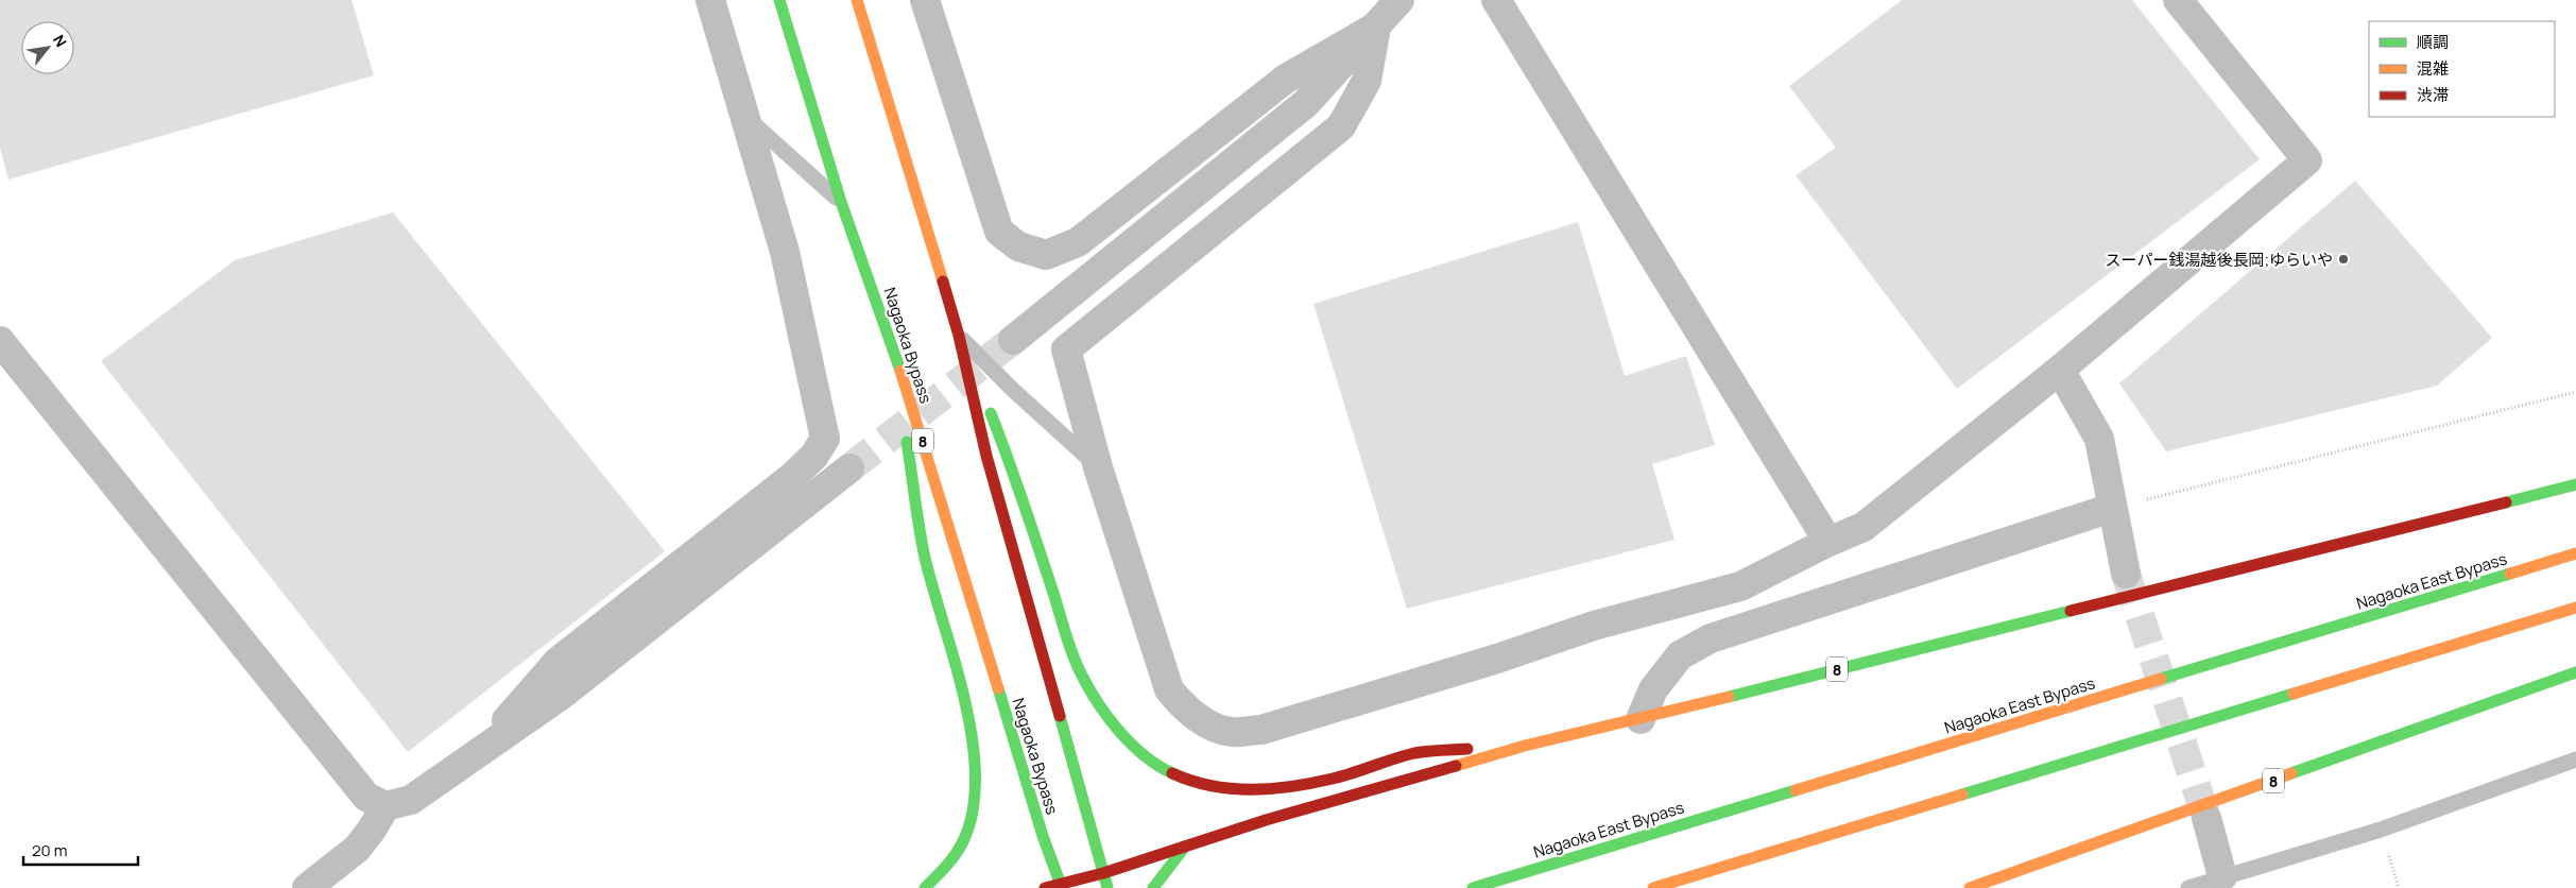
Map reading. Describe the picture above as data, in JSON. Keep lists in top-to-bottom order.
{
  "streets": {
    "highway": ["Nagaoka Bypass", "8", "Nagaoka East Bypass"]
  },
  "crossings": [
    ["Nagaoka Bypass", "8"]
  ],
  "places": ["スーパー銭湯越後長岡;ゆらいや"],
  "legend": ["順調", "混雑", "渋滞"],
  "scale_bar": "20 m",
  "north": "top right"
}
